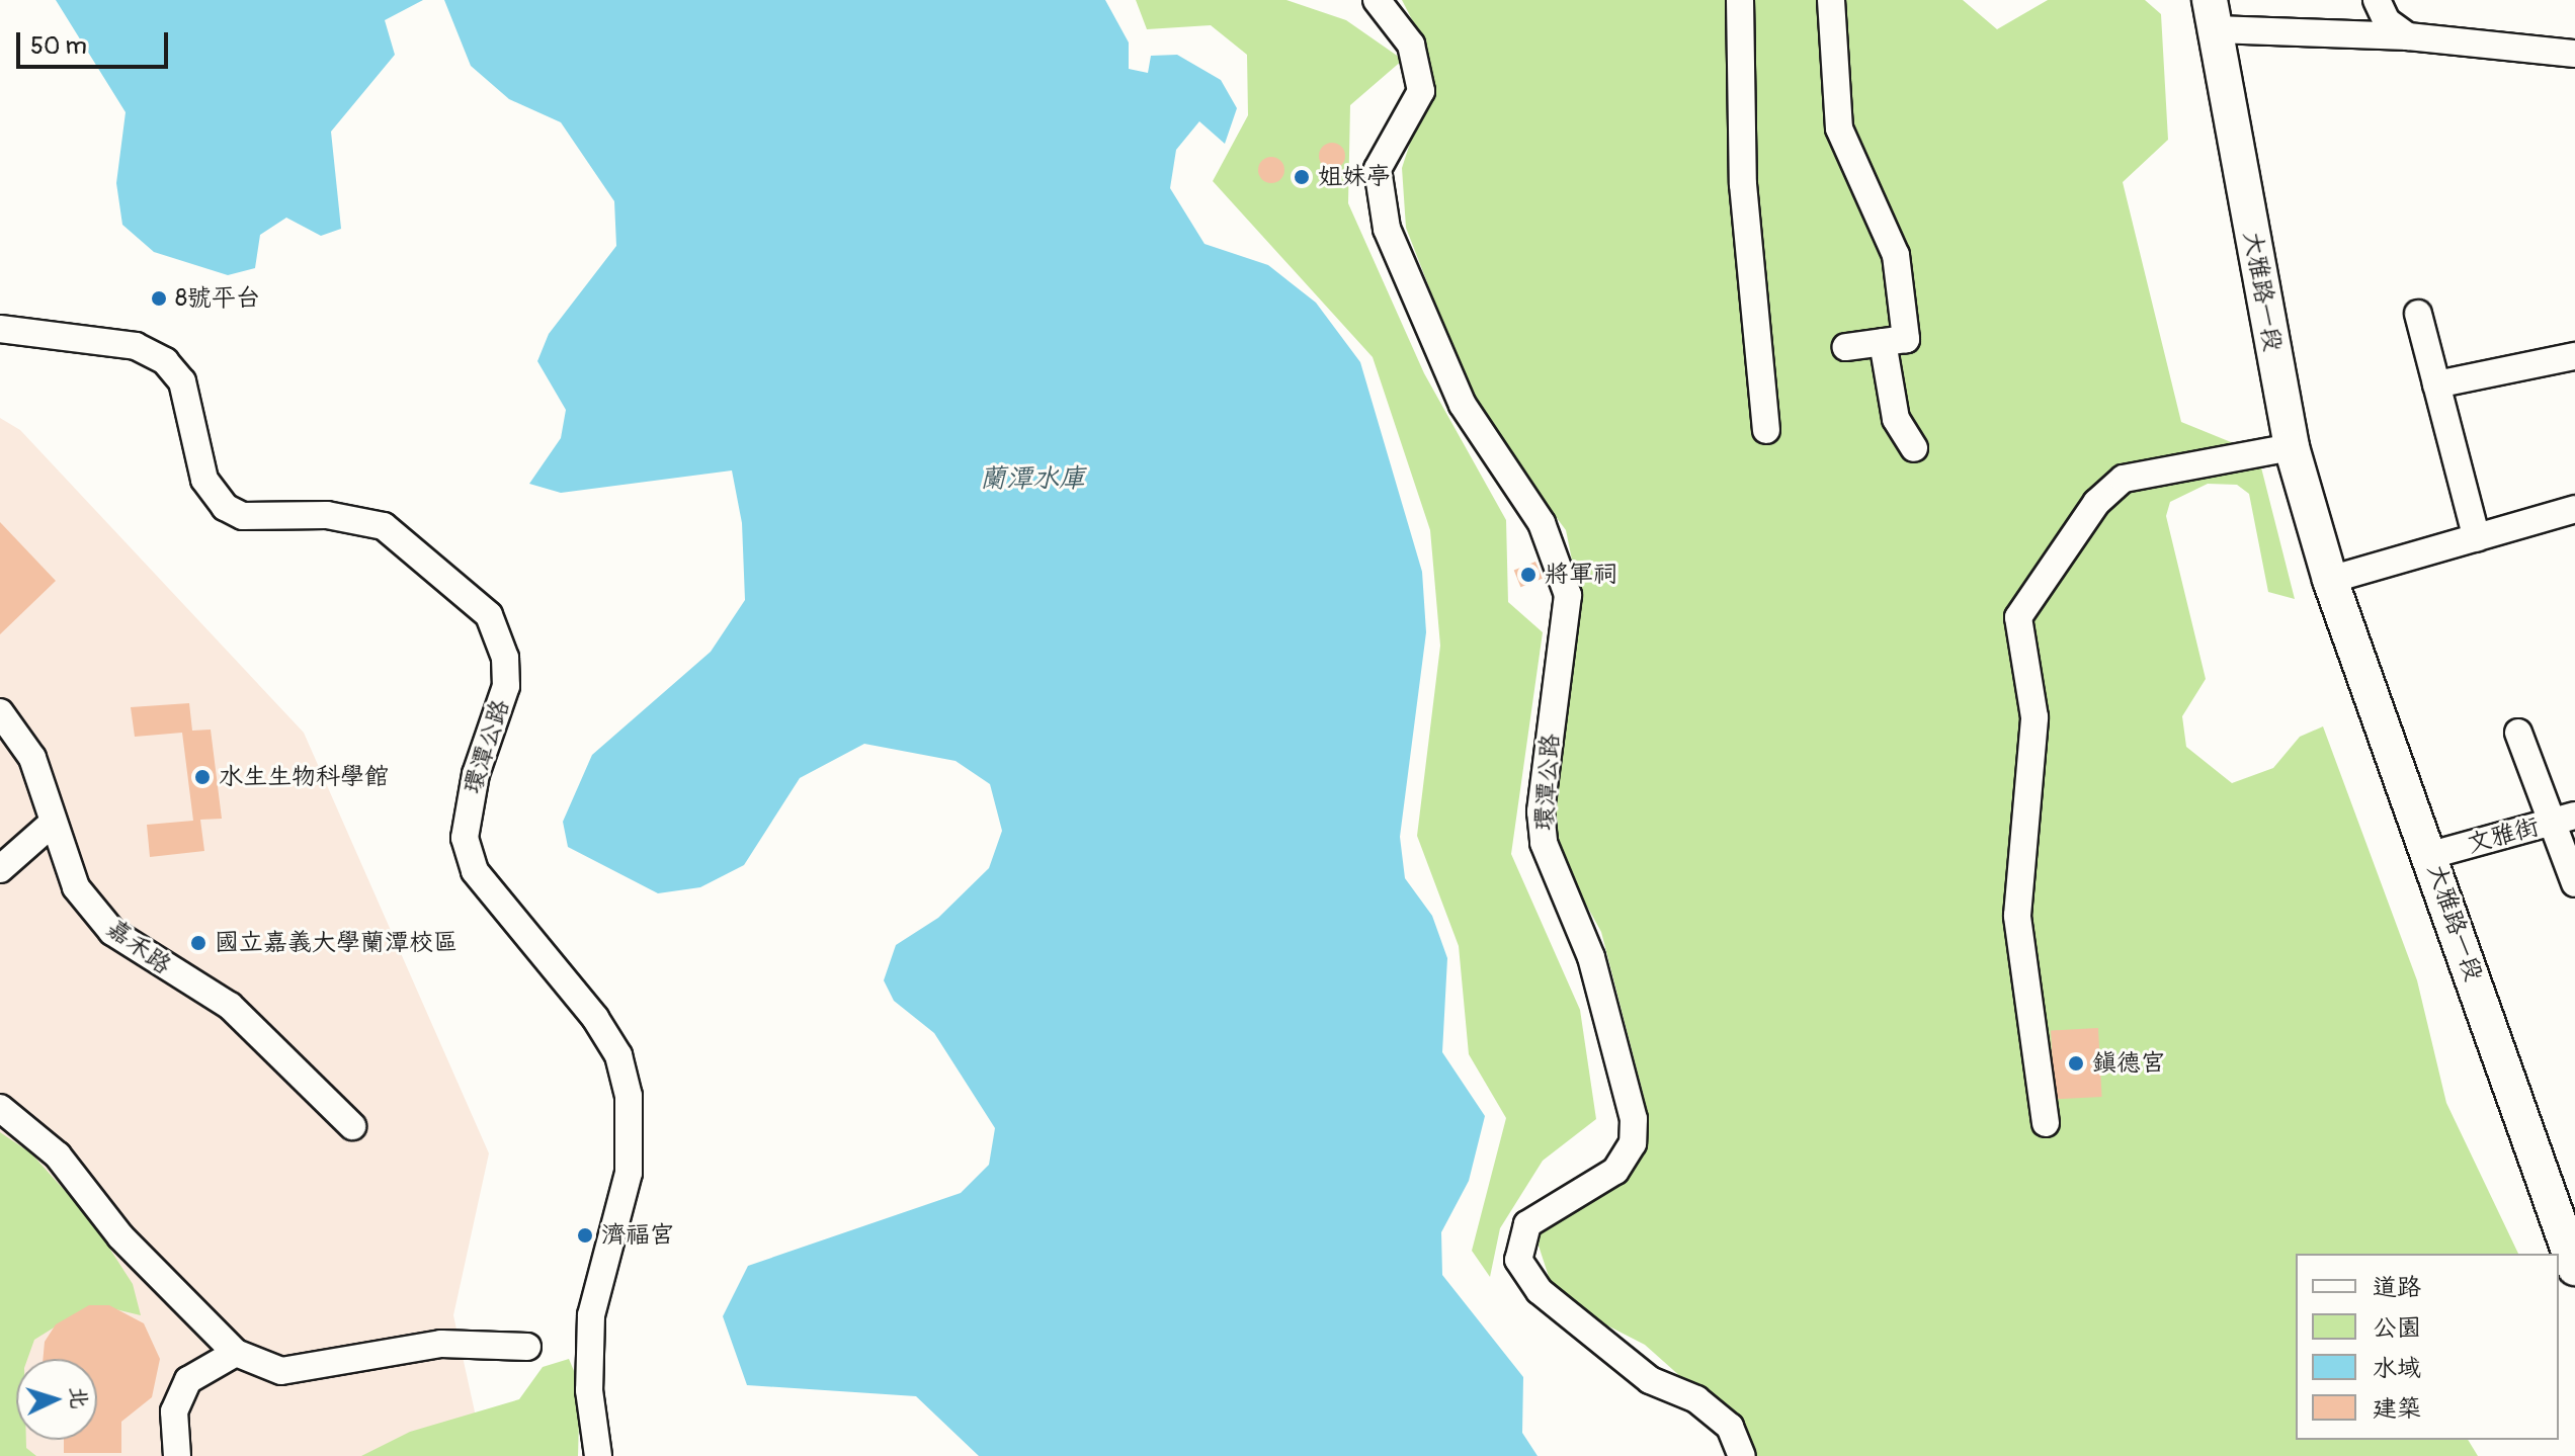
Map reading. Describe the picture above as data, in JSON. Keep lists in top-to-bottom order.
{
  "streets": {
    "main road": ["大雅路一段"],
    "street": ["環潭公路", "文雅街", "嘉禾路"]
  },
  "crossings": [
    ["大雅路一段", "文雅街"]
  ],
  "water": ["蘭潭水庫"],
  "places": [
    "姐妹亭",
    "8號平台",
    "將軍祠",
    "水生生物科學館",
    "國立嘉義大學蘭潭校區",
    "鎮德宮",
    "濟福宮"
  ],
  "legend": [
    "道路",
    "公園",
    "水域",
    "建築"
  ],
  "scale_bar": "50 m",
  "north": "right"
}
